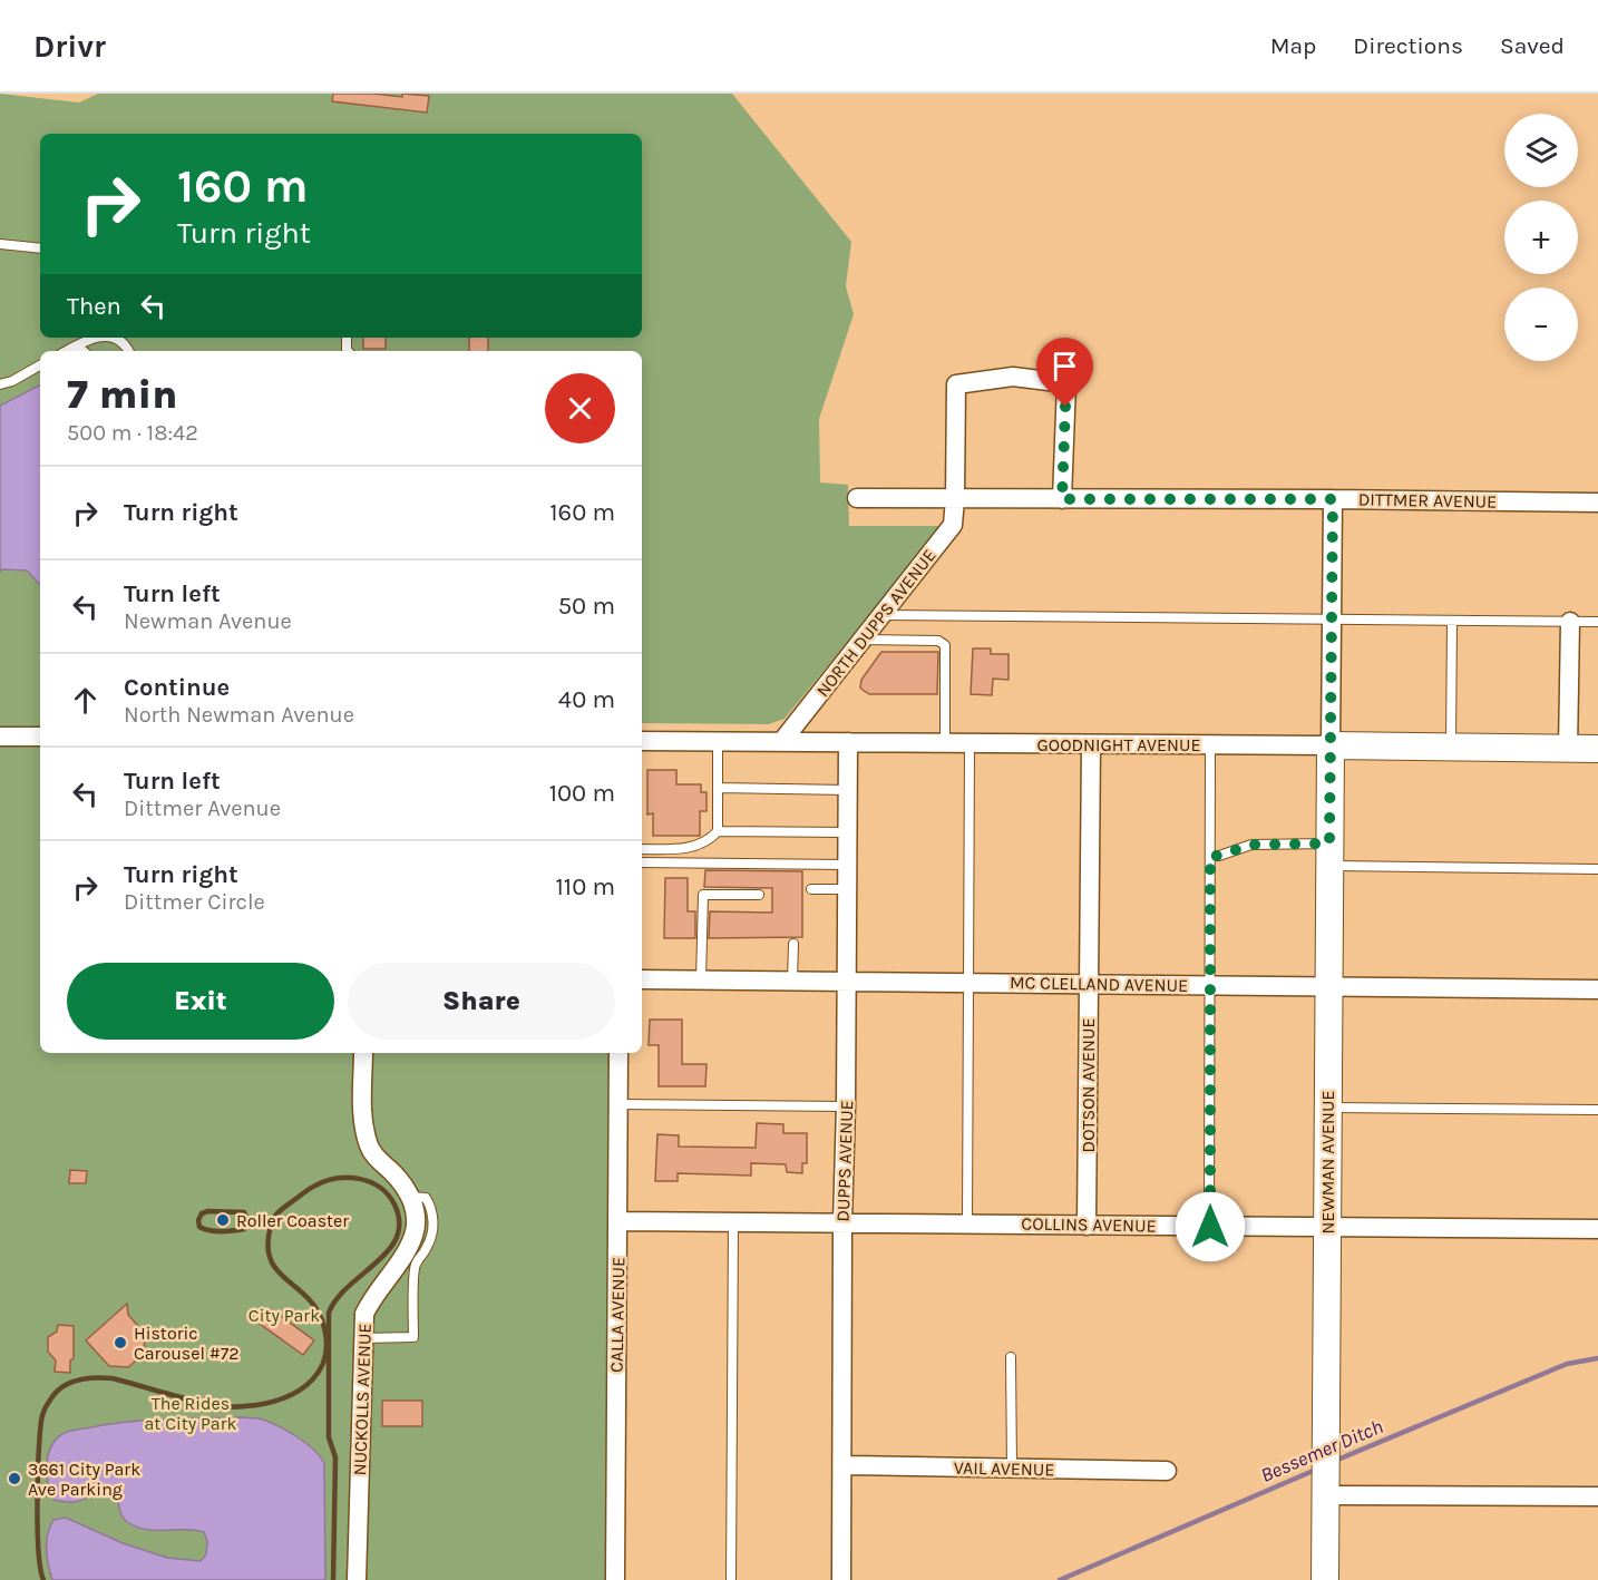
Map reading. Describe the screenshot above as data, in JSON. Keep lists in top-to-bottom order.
{
  "streets": {
    "street": [
      "DITTMER AVENUE",
      "NORTH DUPPS AVENUE",
      "GOODNIGHT AVENUE",
      "MC CLELLAND AVENUE",
      "DOTSON AVENUE",
      "DUPPS AVENUE",
      "NEWMAN AVENUE",
      "COLLINS AVENUE",
      "CALLA AVENUE",
      "NUCKOLLS AVENUE",
      "VAIL AVENUE"
    ]
  },
  "crossings": [
    ["DITTMER AVENUE", "NORTH DUPPS AVENUE"],
    ["NORTH DUPPS AVENUE", "GOODNIGHT AVENUE"],
    ["GOODNIGHT AVENUE", "DOTSON AVENUE"],
    ["GOODNIGHT AVENUE", "DUPPS AVENUE"],
    ["GOODNIGHT AVENUE", "NEWMAN AVENUE"],
    ["MC CLELLAND AVENUE", "DOTSON AVENUE"],
    ["MC CLELLAND AVENUE", "DUPPS AVENUE"],
    ["MC CLELLAND AVENUE", "NEWMAN AVENUE"],
    ["DOTSON AVENUE", "COLLINS AVENUE"],
    ["DUPPS AVENUE", "COLLINS AVENUE"],
    ["DUPPS AVENUE", "VAIL AVENUE"],
    ["NEWMAN AVENUE", "COLLINS AVENUE"],
    ["COLLINS AVENUE", "CALLA AVENUE"]
  ],
  "water": ["Bessemer Ditch"],
  "parks": ["City Park", "The Rides at City Park"],
  "places": ["Roller Coaster", "Historic Carousel #72", "3661 City Park Ave Parking"],
  "page": {
    "header": "Drivr",
    "nav": ["Map", "Directions", "Saved"],
    "map_buttons": ["+", "−"],
    "turn": ["160 m", "Turn right"],
    "then": "Then",
    "heading": ["7 min", "500 m · 18:42"],
    "list": [
      {
        "name": "Turn right",
        "value": "160 m"
      },
      {
        "name": "Turn left",
        "note": "Newman Avenue",
        "value": "50 m"
      },
      {
        "name": "Continue",
        "note": "North Newman Avenue",
        "value": "40 m"
      },
      {
        "name": "Turn left",
        "note": "Dittmer Avenue",
        "value": "100 m"
      },
      {
        "name": "Turn right",
        "note": "Dittmer Circle",
        "value": "110 m"
      }
    ],
    "buttons": ["Exit", "Share"]
  }
}
